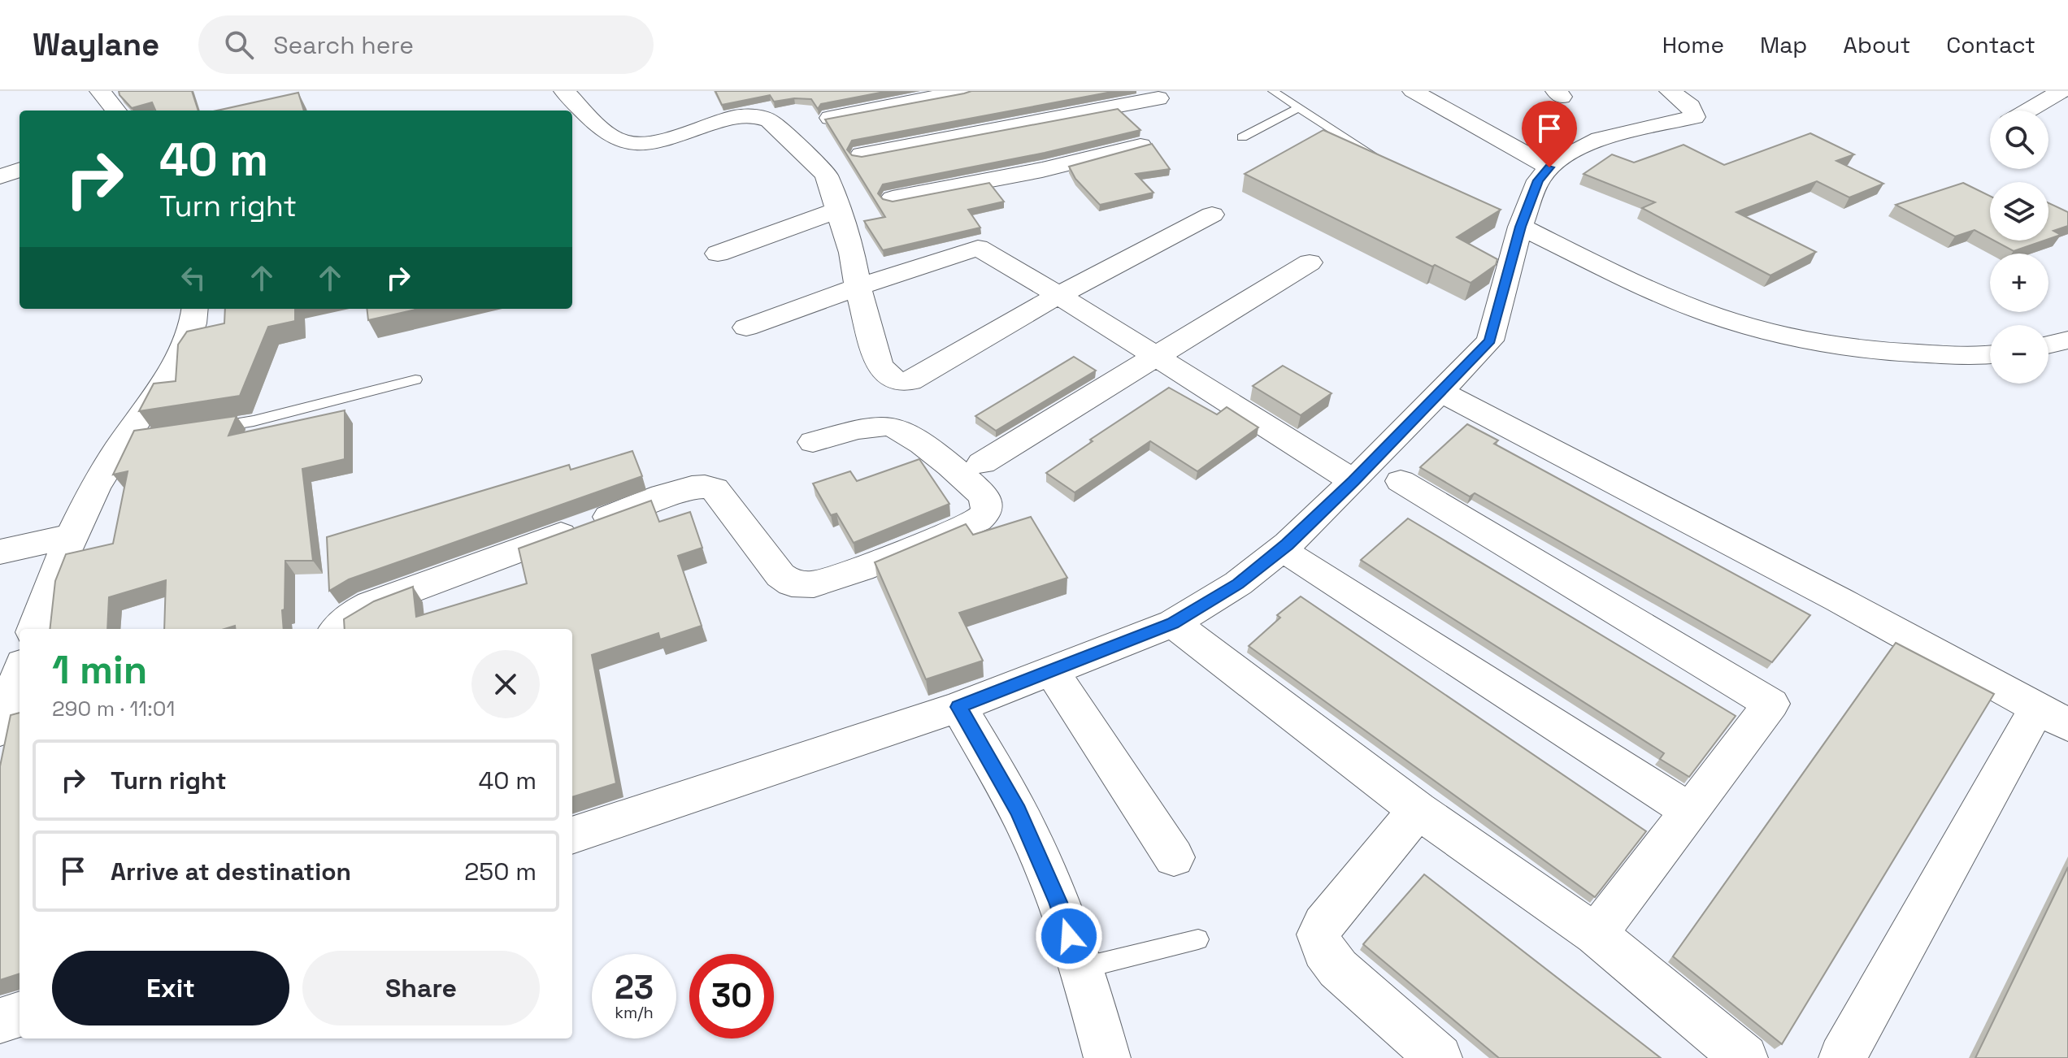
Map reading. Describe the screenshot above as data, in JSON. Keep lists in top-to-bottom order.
{
  "page": {
    "header": "Waylane",
    "search": "Search here",
    "nav": [
      "Home",
      "Map",
      "About",
      "Contact"
    ],
    "map_buttons": ["+", "−"],
    "turn": ["40 m", "Turn right"],
    "heading": ["1 min", "290 m · 11:01"],
    "list": [
      {
        "name": "Turn right",
        "value": "40 m"
      },
      {
        "name": "Arrive at destination",
        "value": "250 m"
      }
    ],
    "buttons": ["Exit", "Share"],
    "speed": "23 km/h",
    "limit": "30"
  }
}
